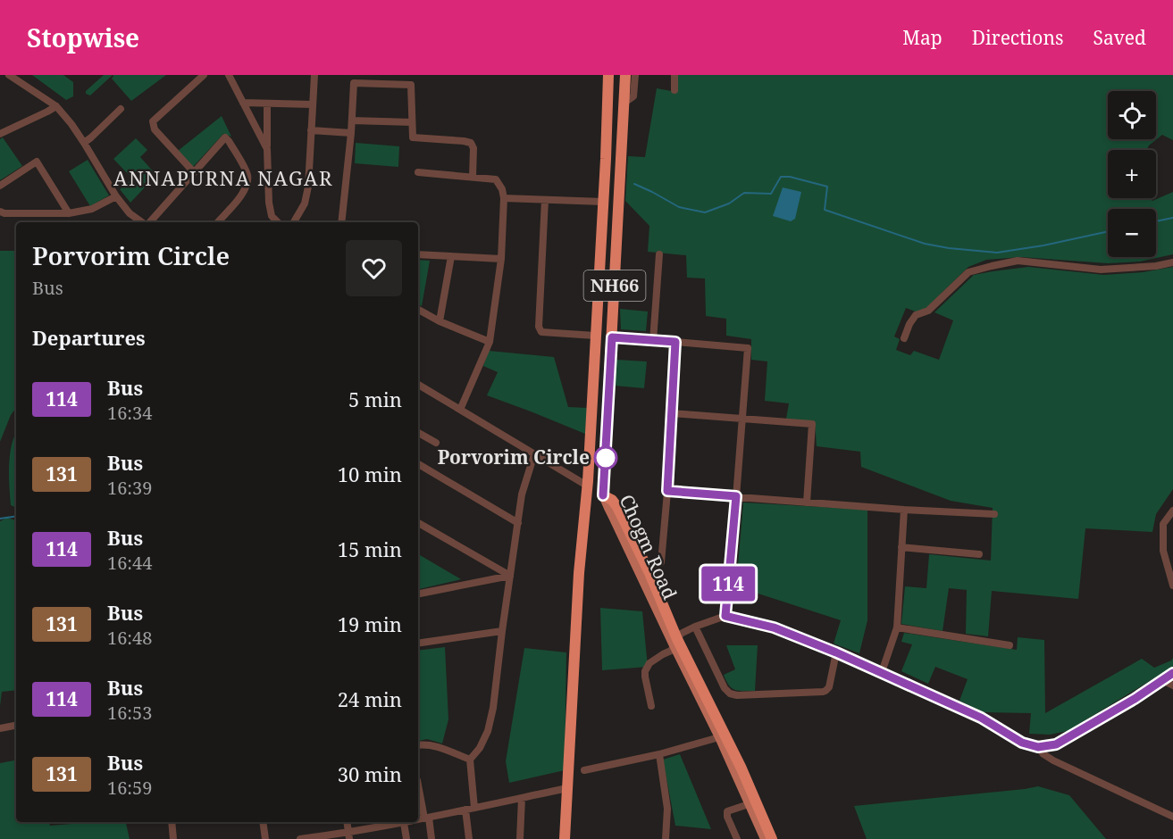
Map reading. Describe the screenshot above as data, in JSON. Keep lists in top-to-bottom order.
{
  "streets": {
    "highway": ["NH66", "Chogm Road"]
  },
  "crossings": [
    ["NH66", "Chogm Road"]
  ],
  "districts": ["ANNAPURNA NAGAR"],
  "places": ["Porvorim Circle"],
  "lines": ["bus line 114"],
  "page": {
    "header": "Stopwise",
    "nav": ["Map", "Directions", "Saved"],
    "on_map": "114",
    "map_buttons": ["+", "−"],
    "heading": [
      ["Porvorim Circle", "Bus"],
      "Departures"
    ],
    "list": [
      {
        "mark": "114",
        "name": "Bus",
        "note": "16:34",
        "value": "5 min"
      },
      {
        "mark": "131",
        "name": "Bus",
        "note": "16:39",
        "value": "10 min"
      },
      {
        "mark": "114",
        "name": "Bus",
        "note": "16:44",
        "value": "15 min"
      },
      {
        "mark": "131",
        "name": "Bus",
        "note": "16:48",
        "value": "19 min"
      },
      {
        "mark": "114",
        "name": "Bus",
        "note": "16:53",
        "value": "24 min"
      },
      {
        "mark": "131",
        "name": "Bus",
        "note": "16:59",
        "value": "30 min"
      }
    ]
  }
}
